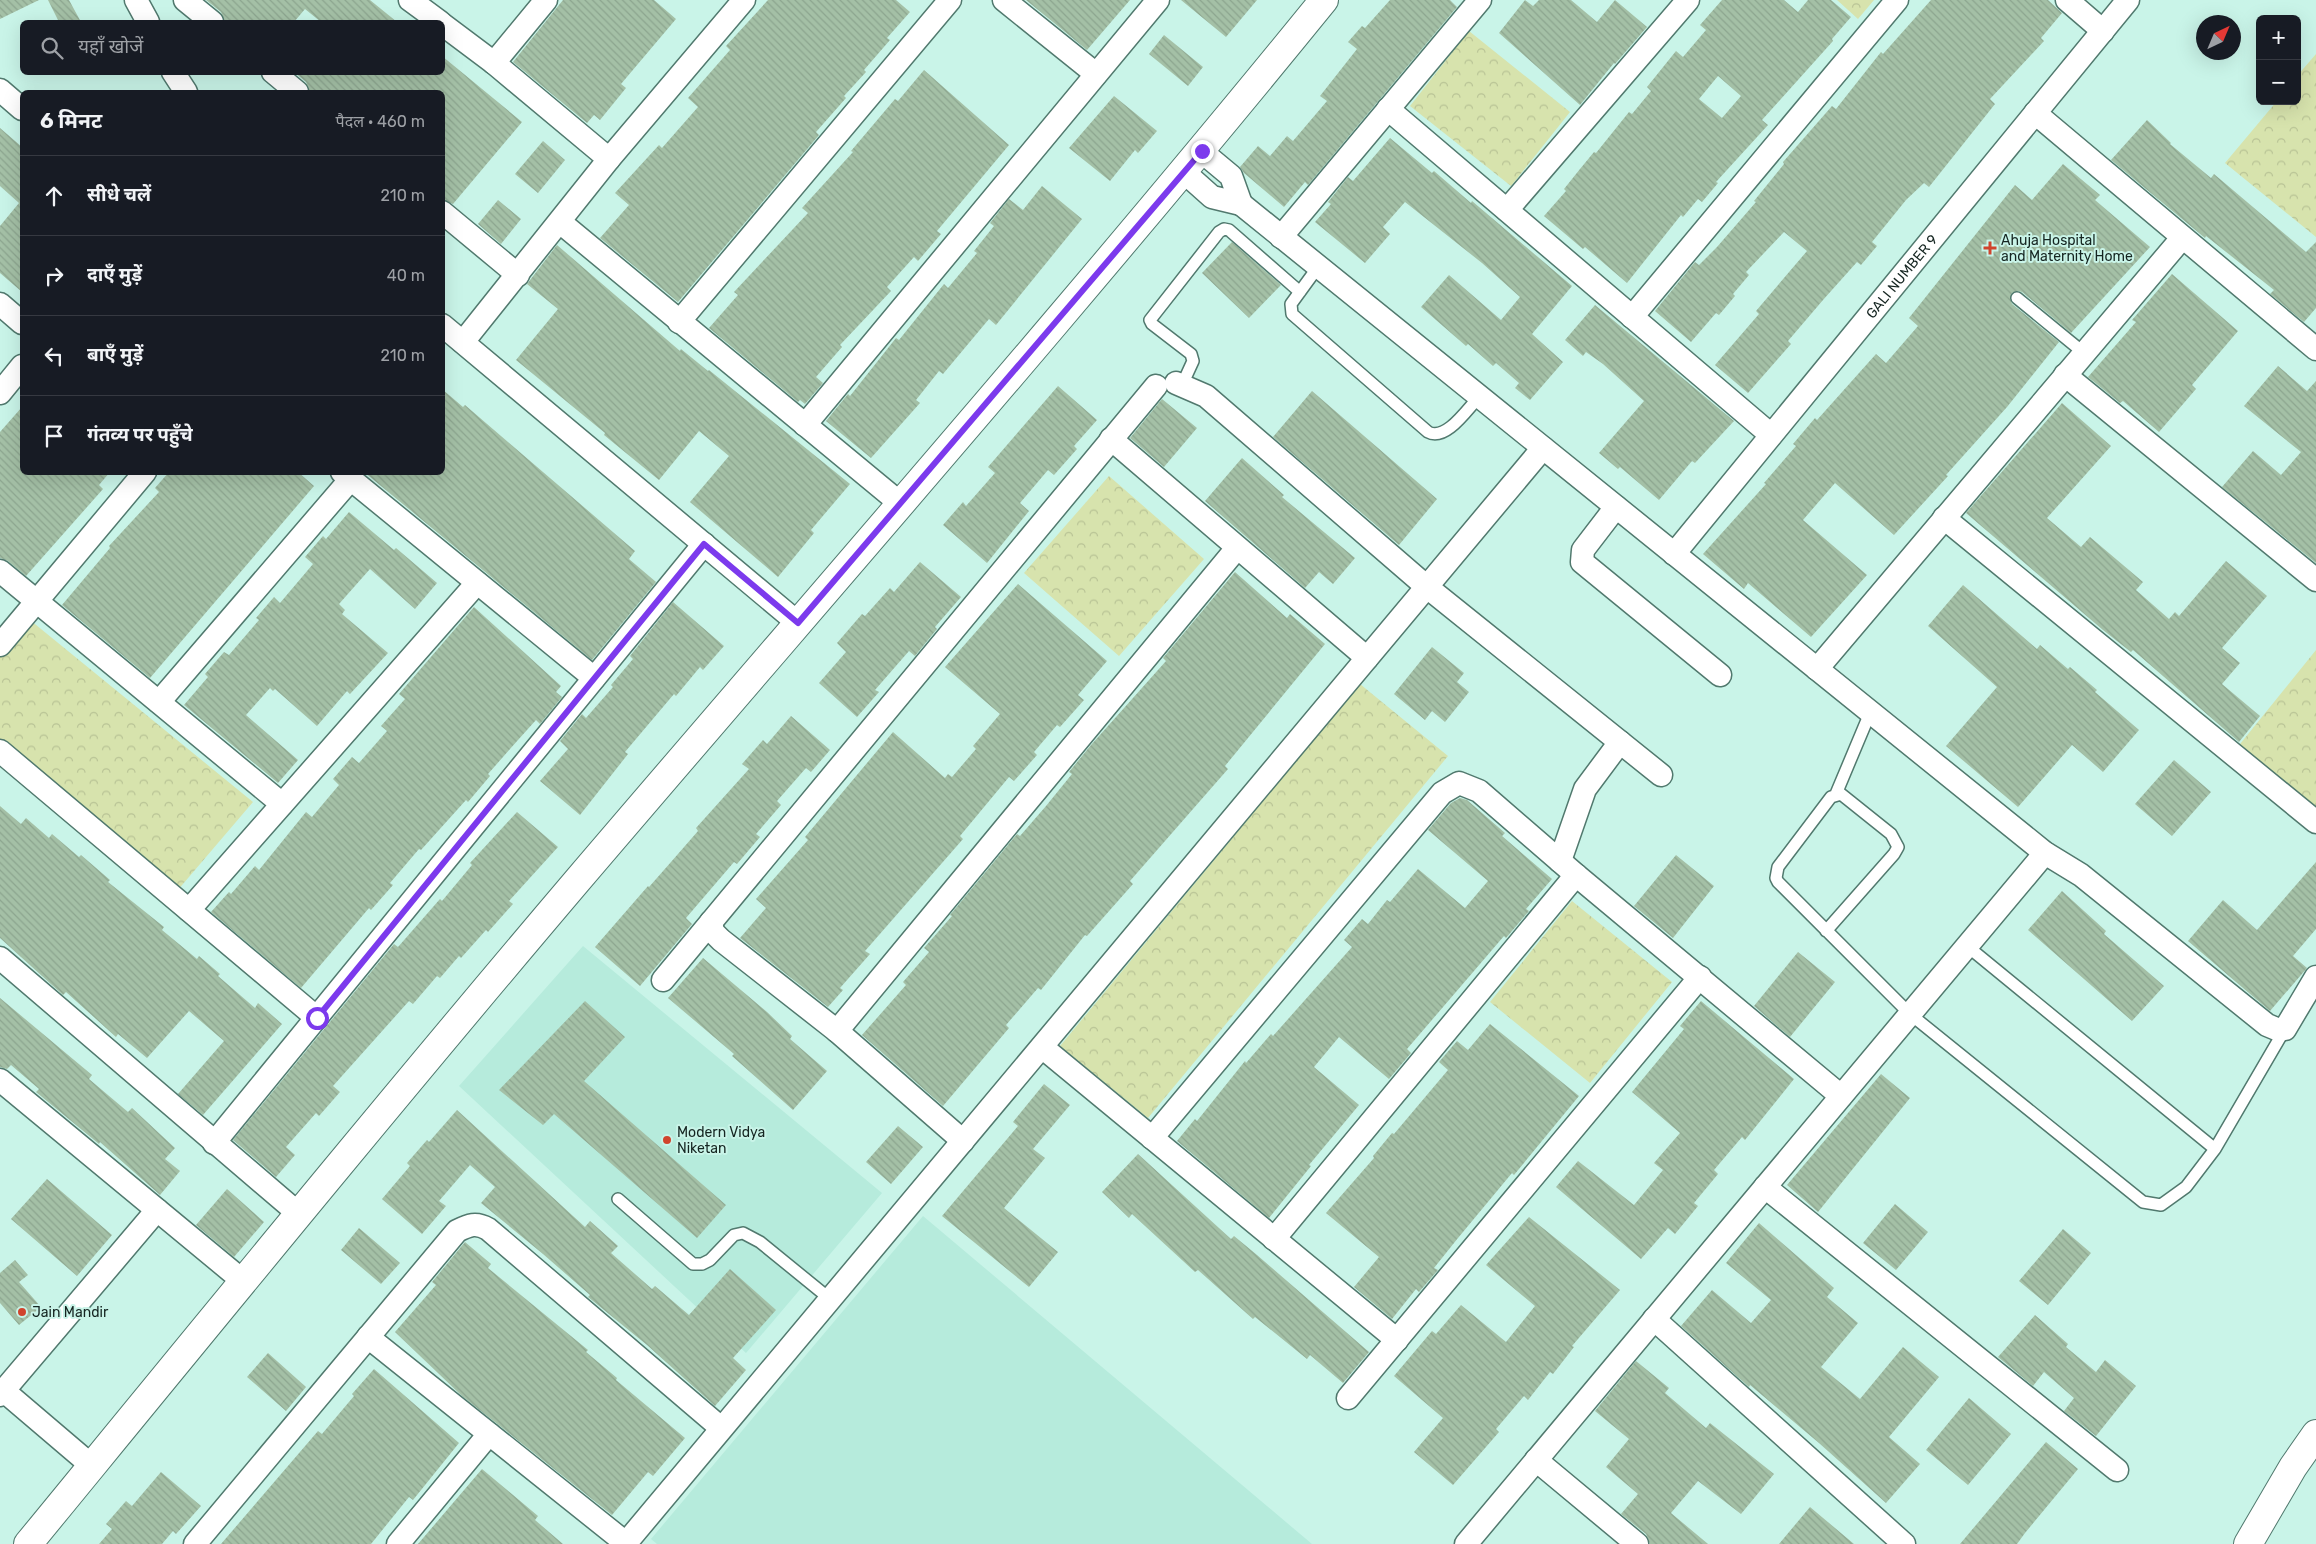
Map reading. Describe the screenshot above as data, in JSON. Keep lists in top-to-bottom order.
{
  "streets": {
    "street": ["GALI NUMBER 9"]
  },
  "places": {
    "health": ["Ahuja Hospital and Maternity Home"],
    "other": ["Modern Vidya Niketan", "Jain Mandir"]
  },
  "north": "top right",
  "page": {
    "map_buttons": ["+", "−"],
    "search": "यहाँ खोजें",
    "heading": ["6 मिनट", "पैदल · 460 m"],
    "list": [
      ["सीधे चलें", "210 m"],
      ["दाएँ मुड़ें", "40 m"],
      ["बाएँ मुड़ें", "210 m"],
      "गंतव्य पर पहुँचे"
    ]
  }
}
